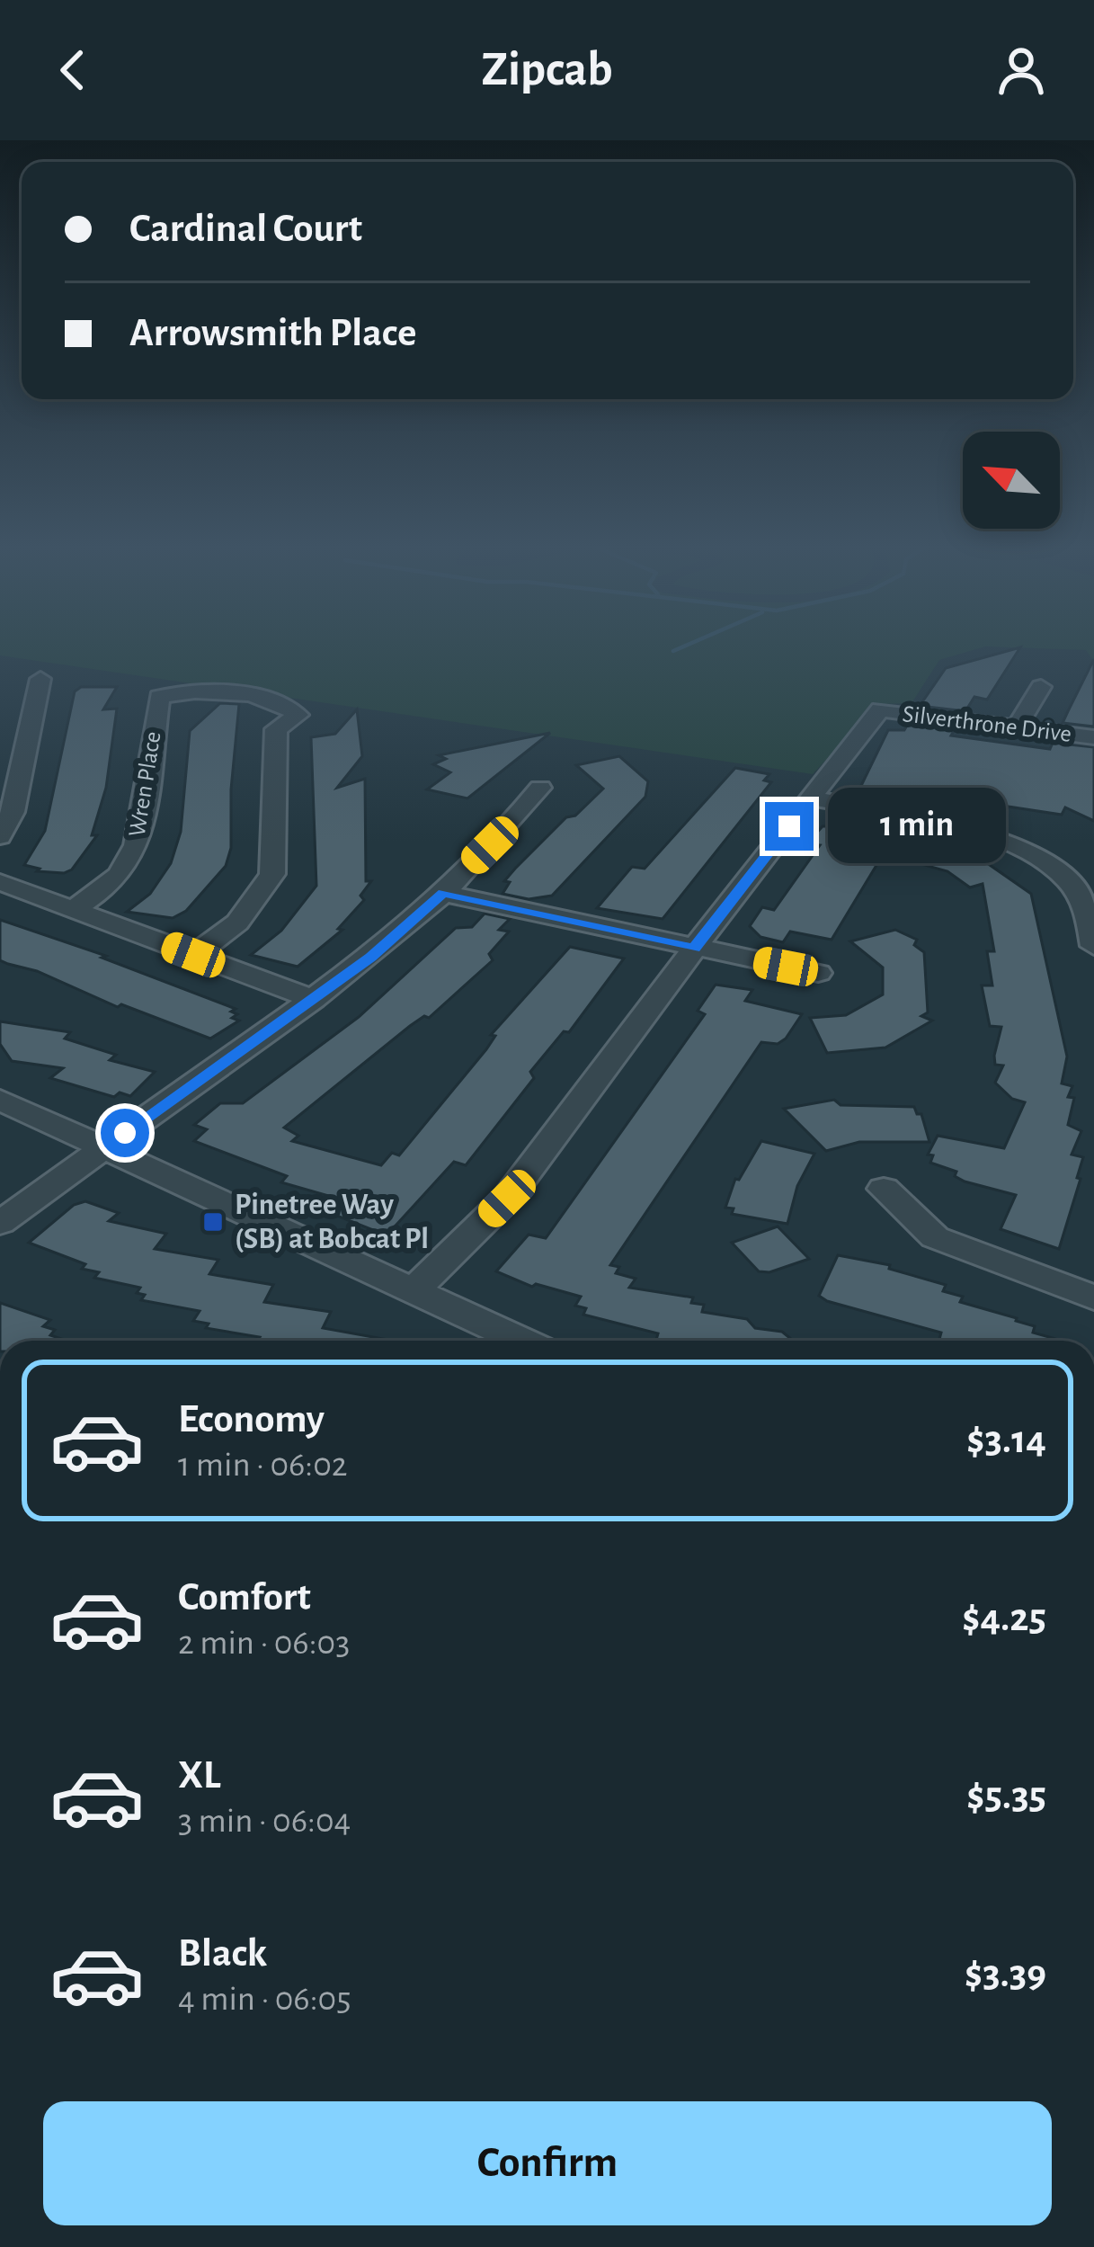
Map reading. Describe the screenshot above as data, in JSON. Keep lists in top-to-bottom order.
{
  "streets": {
    "street": ["Silverthrone Drive", "Wren Place"]
  },
  "places": {
    "transit": ["Pinetree Way (SB) at Bobcat Pl"]
  },
  "north": "top left",
  "page": {
    "header": "Zipcab",
    "banner": ["Cardinal Court", "Arrowsmith Place"],
    "bubble": "1 min",
    "list": [
      {
        "name": "Economy",
        "note": "1 min · 06:02",
        "value": "$3.14"
      },
      {
        "name": "Comfort",
        "note": "2 min · 06:03",
        "value": "$4.25"
      },
      {
        "name": "XL",
        "note": "3 min · 06:04",
        "value": "$5.35"
      },
      {
        "name": "Black",
        "note": "4 min · 06:05",
        "value": "$3.39"
      }
    ],
    "buttons": "Confirm"
  }
}
